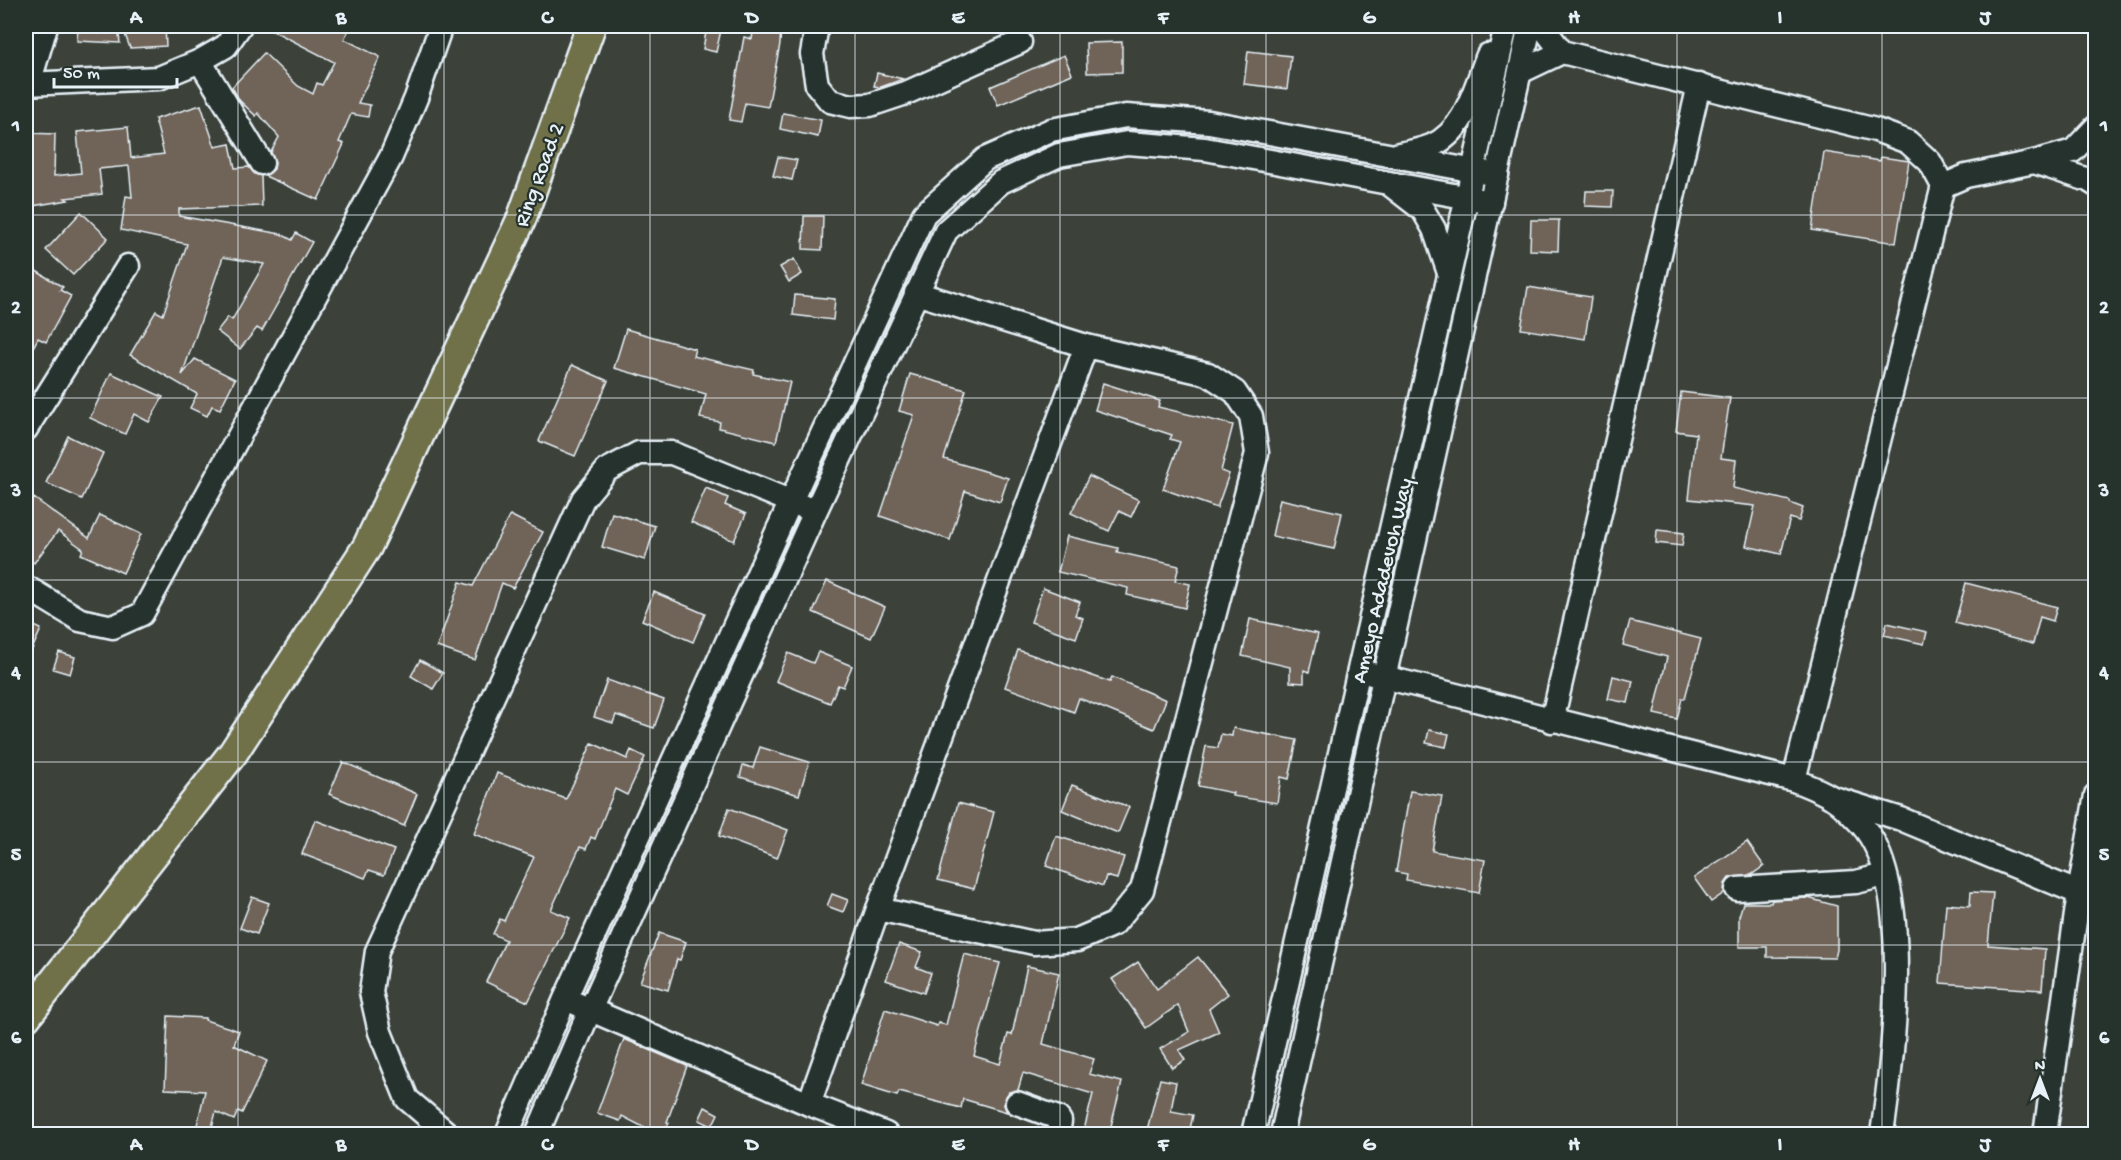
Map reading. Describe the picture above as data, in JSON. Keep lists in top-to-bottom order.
{
  "streets": {
    "main road": ["Ring Road 2"],
    "street": ["Ameyo Adadevoh Way"]
  },
  "scale_bar": "50 m",
  "north": "top",
  "grid": {
    "columns": [
      "A",
      "B",
      "C",
      "D",
      "E",
      "F",
      "G",
      "H",
      "I",
      "J"
    ],
    "rows": [
      "1",
      "2",
      "3",
      "4",
      "5",
      "6"
    ]
  }
}
